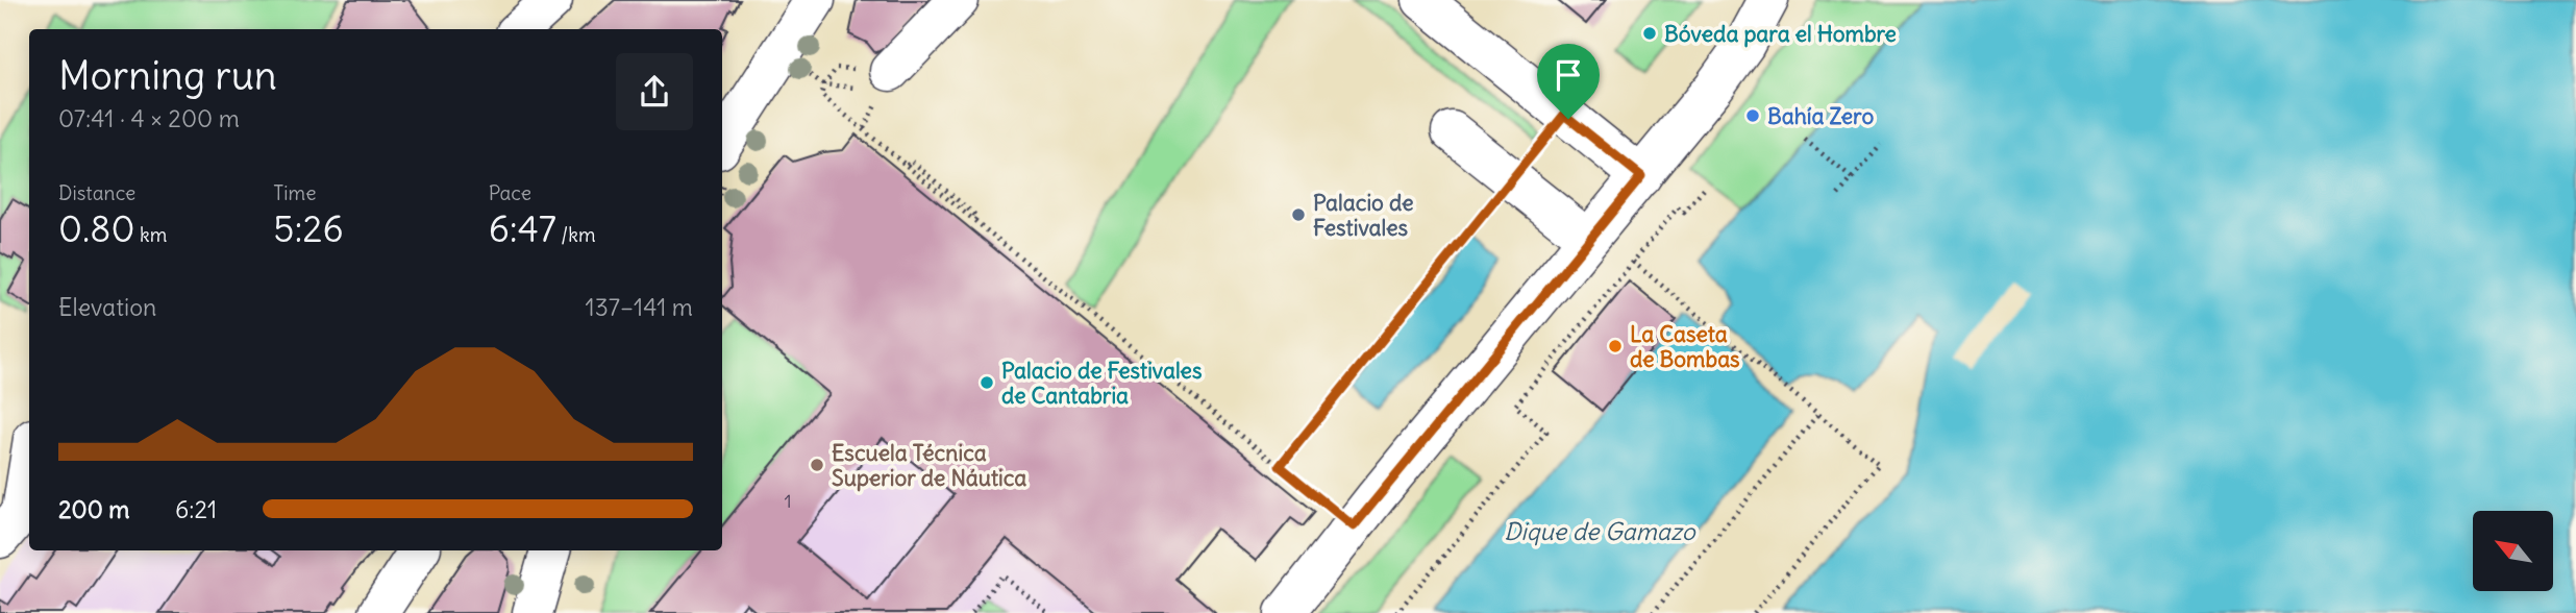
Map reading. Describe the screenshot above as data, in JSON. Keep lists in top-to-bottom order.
{
  "water": ["Dique de Gamazo"],
  "places": [
    "Bóveda para el Hombre",
    "Bahía Zero",
    "Palacio de Festivales",
    "La Caseta de Bombas",
    "Palacio de Festivales de Cantabria",
    "Escuela Técnica Superior de Náutica"
  ],
  "house_numbers": ["1"],
  "north": "top left",
  "page": {
    "heading": ["Morning run", "07:41 · 4 × 200 m"],
    "stats": [
      ["Distance", "0.80 km"],
      ["Time", "5:26"],
      ["Pace", "6:47 /km"]
    ],
    "chart": ["Elevation", "137–141 m"],
    "list": [
      {
        "name": "200 m",
        "note": "6:21"
      }
    ]
  }
}
